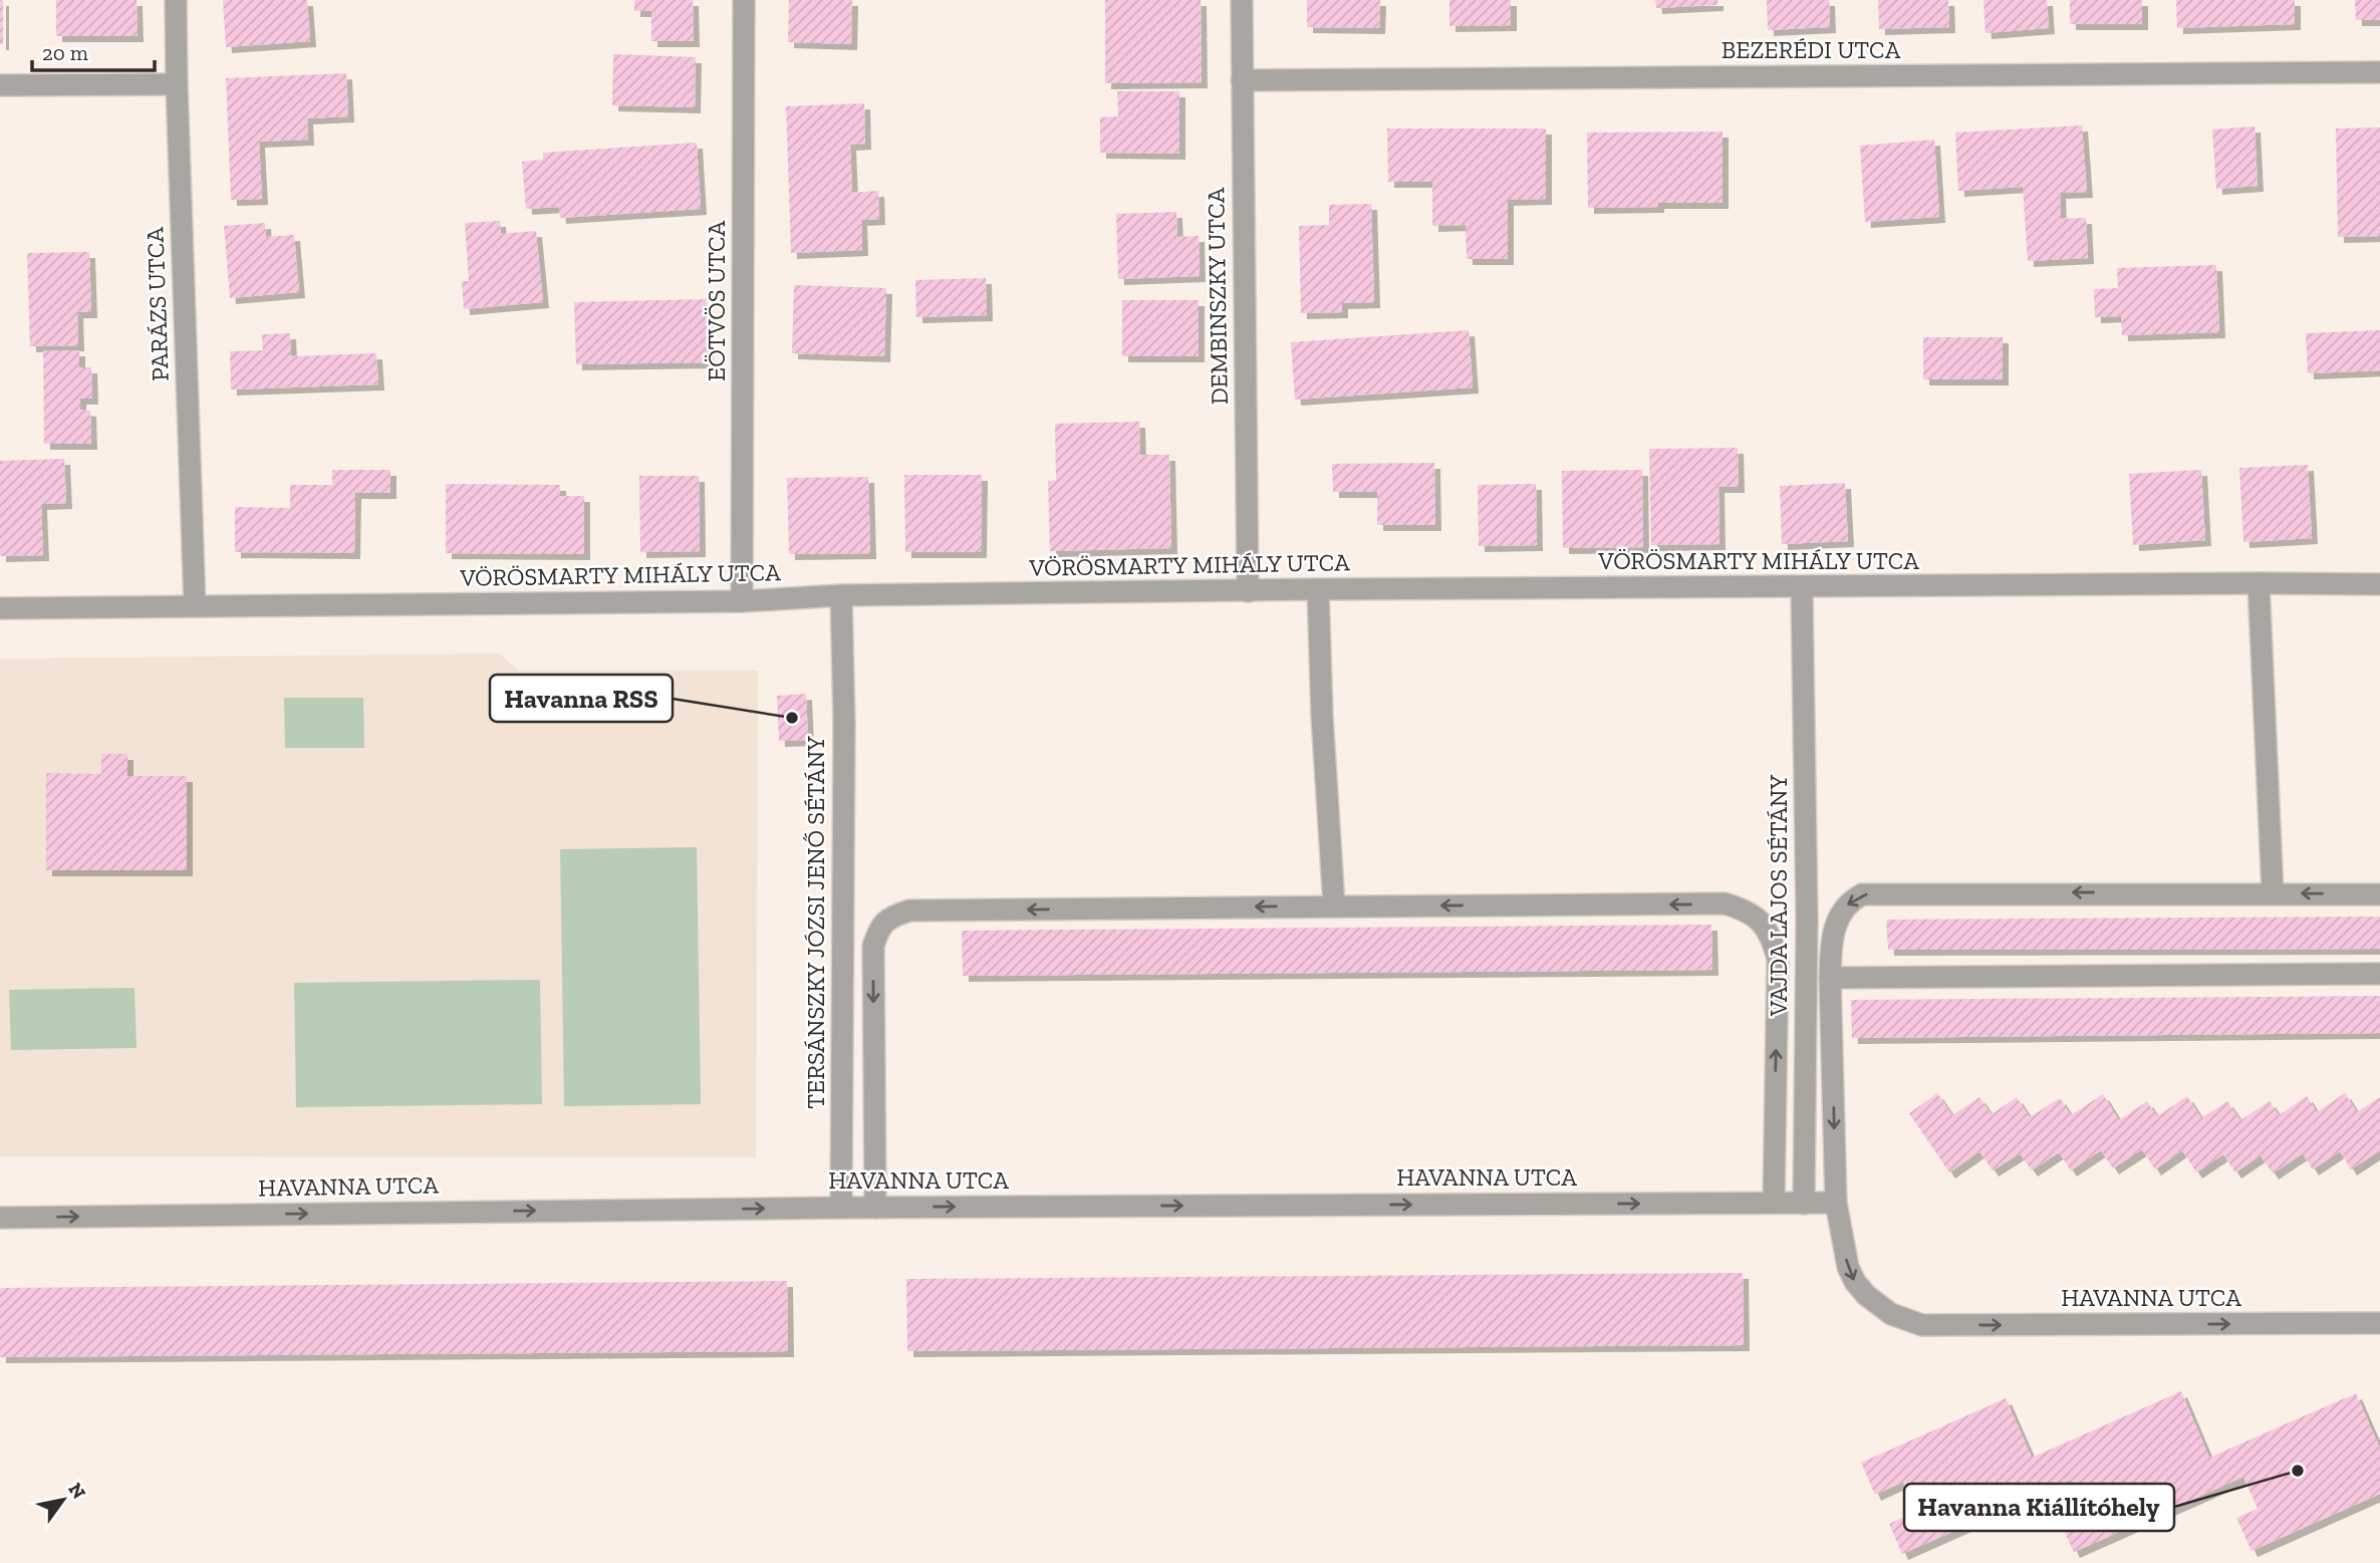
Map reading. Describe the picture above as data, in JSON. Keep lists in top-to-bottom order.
{
  "streets": {
    "street": [
      "BEZERÉDI UTCA",
      "DEMBINSZKY UTCA",
      "EÖTVÖS UTCA",
      "PARÁZS UTCA",
      "VÖRÖSMARTY MIHÁLY UTCA",
      "VAJDA LAJOS SÉTÁNY",
      "TERSÁNSZKY JÓZSI JENŐ SÉTÁNY",
      "HAVANNA UTCA"
    ]
  },
  "crossings": [
    ["BEZERÉDI UTCA", "DEMBINSZKY UTCA"],
    ["DEMBINSZKY UTCA", "VÖRÖSMARTY MIHÁLY UTCA"],
    ["EÖTVÖS UTCA", "VÖRÖSMARTY MIHÁLY UTCA"],
    ["PARÁZS UTCA", "VÖRÖSMARTY MIHÁLY UTCA"],
    ["VÖRÖSMARTY MIHÁLY UTCA", "VAJDA LAJOS SÉTÁNY"],
    ["VÖRÖSMARTY MIHÁLY UTCA", "TERSÁNSZKY JÓZSI JENŐ SÉTÁNY"],
    ["VAJDA LAJOS SÉTÁNY", "HAVANNA UTCA"],
    ["TERSÁNSZKY JÓZSI JENŐ SÉTÁNY", "HAVANNA UTCA"]
  ],
  "one_way": ["HAVANNA UTCA"],
  "places": ["Havanna RSS", "Havanna Kiállítóhely"],
  "scale_bar": "20 m",
  "north": "top right"
}
